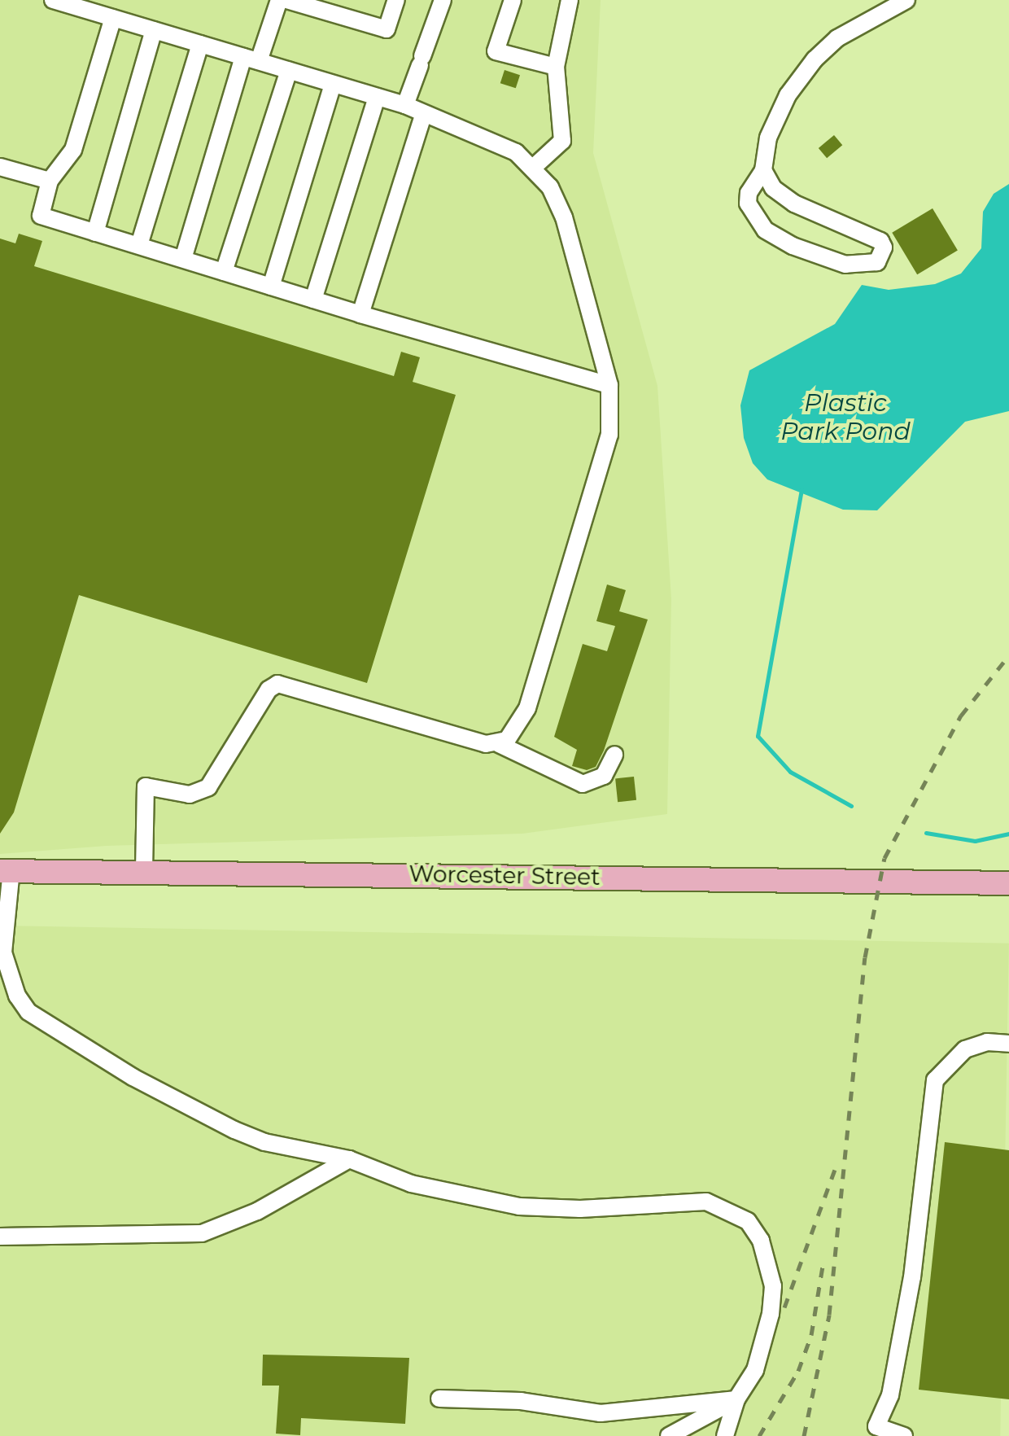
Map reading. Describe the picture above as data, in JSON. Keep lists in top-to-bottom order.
{
  "streets": {
    "main road": ["Worcester Street"]
  },
  "water": ["Plastic Park Pond"]
}
